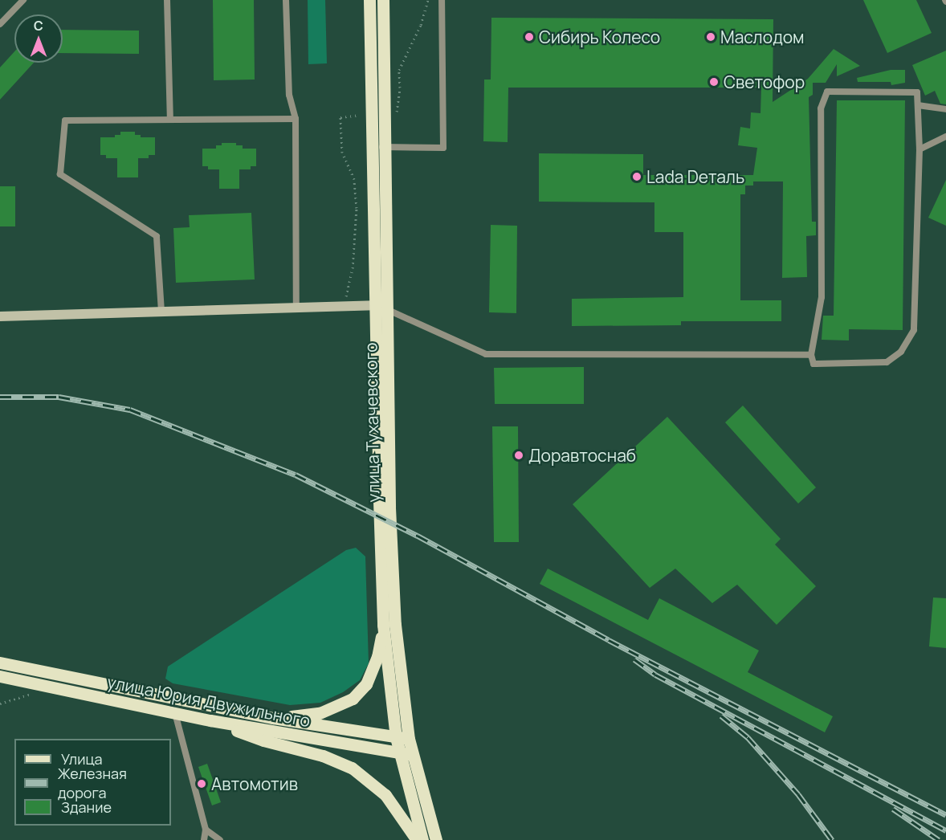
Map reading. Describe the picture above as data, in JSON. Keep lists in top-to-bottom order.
{
  "streets": {
    "main road": ["улица Тухачевского", "улица Юрия Двужильного"]
  },
  "crossings": [
    ["улица Тухачевского", "улица Юрия Двужильного"]
  ],
  "places": [
    "Сибирь Колесо",
    "Маслодом",
    "Светофор",
    "Lada Dеталь",
    "Доравтоснаб",
    "Автомотив"
  ],
  "legend": ["Улица", "Железная дорога", "Здание"],
  "north": "top"
}
